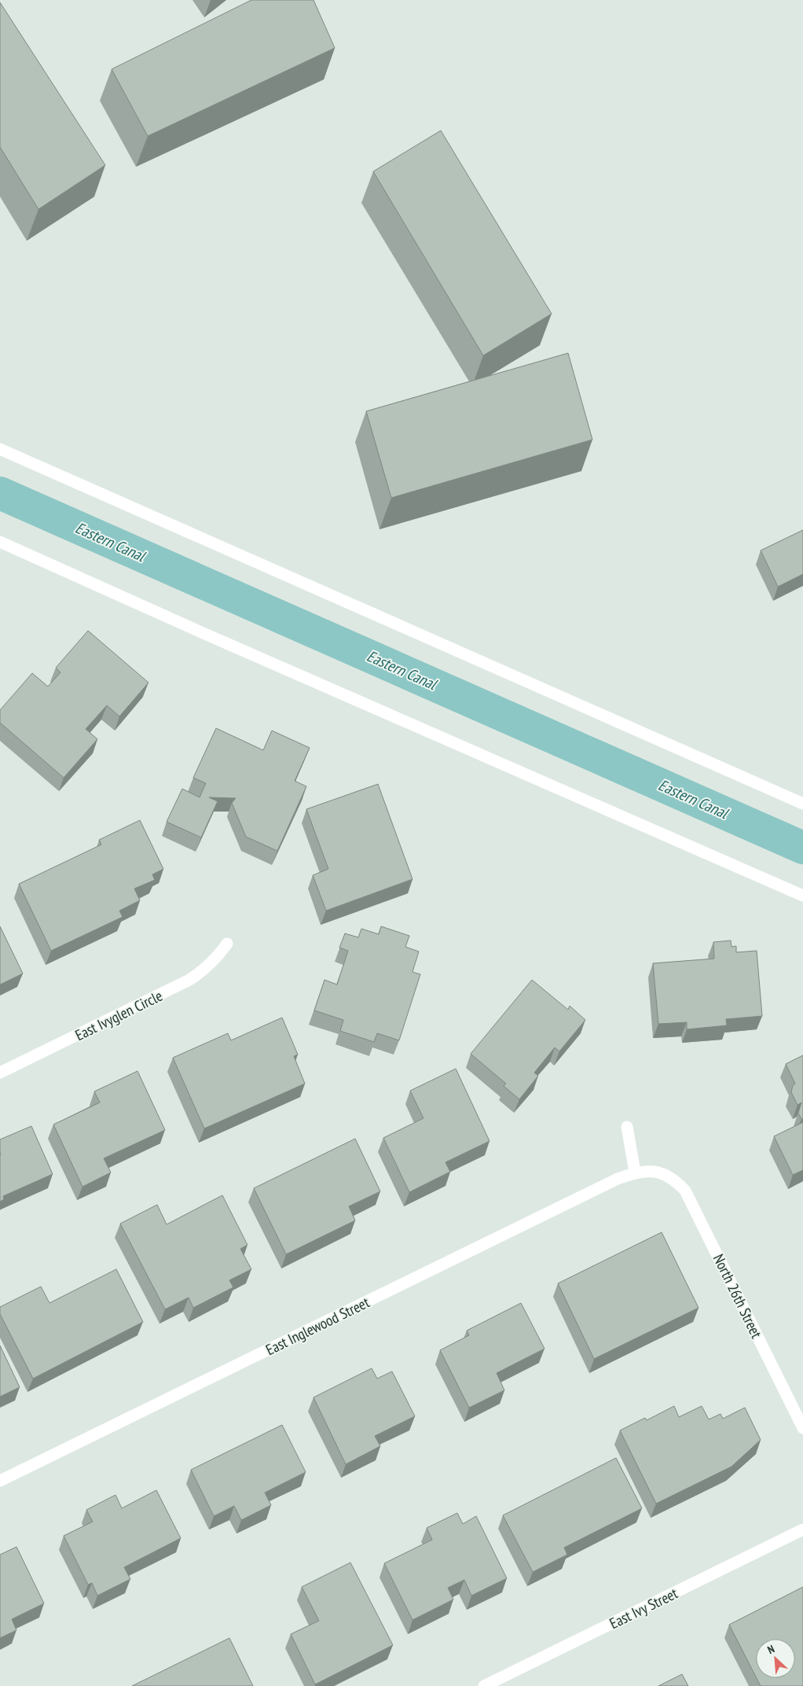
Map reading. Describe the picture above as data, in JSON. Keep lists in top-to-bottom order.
{
  "streets": {
    "street": [
      "East Ivyglen Circle",
      "North 26th Street",
      "East Inglewood Street",
      "East Ivy Street"
    ]
  },
  "crossings": [
    ["North 26th Street", "East Inglewood Street"]
  ],
  "water": ["Eastern Canal"],
  "north": "top left"
}
